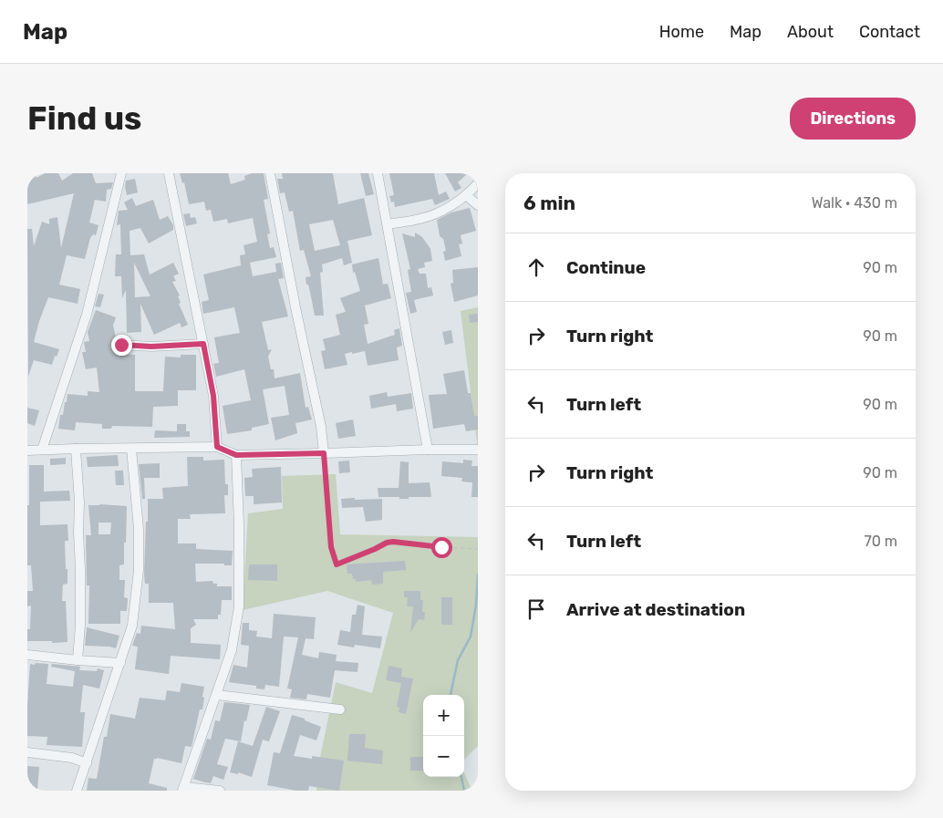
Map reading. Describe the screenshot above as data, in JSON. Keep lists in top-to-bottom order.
{
  "page": {
    "header": "Map",
    "nav": [
      "Home",
      "Map",
      "About",
      "Contact"
    ],
    "buttons": "Directions",
    "title": "Find us",
    "heading": ["6 min", "Walk · 430 m"],
    "list": [
      ["Continue", "90 m"],
      ["Turn right", "90 m"],
      ["Turn left", "90 m"],
      ["Turn right", "90 m"],
      ["Turn left", "70 m"],
      "Arrive at destination"
    ],
    "map_buttons": ["+", "−"]
  }
}
